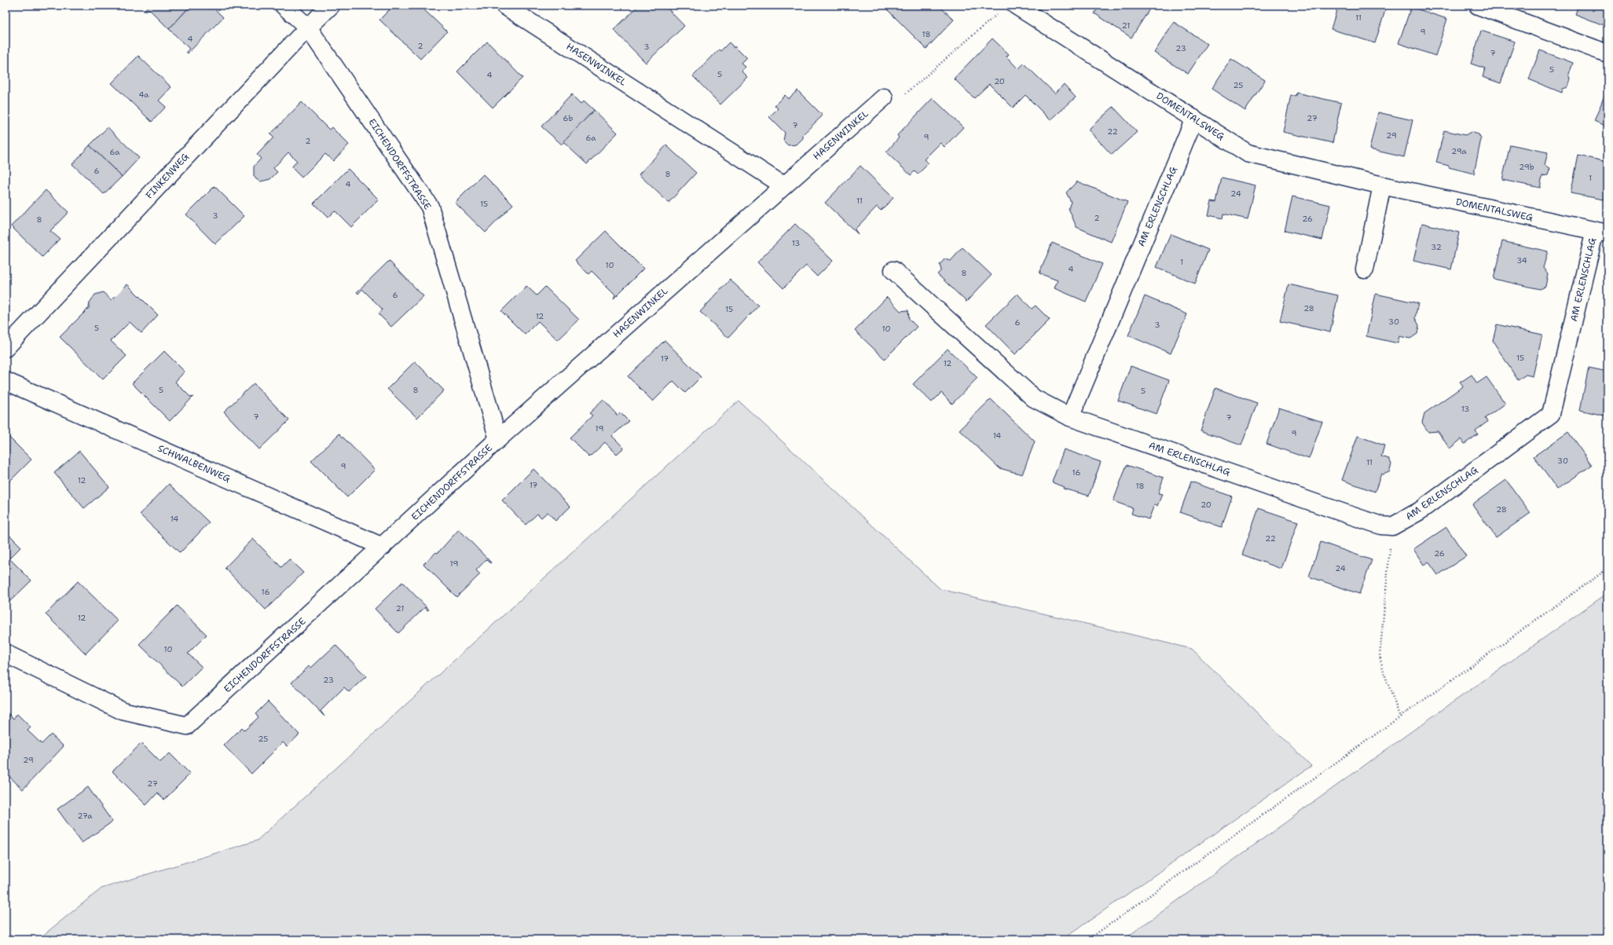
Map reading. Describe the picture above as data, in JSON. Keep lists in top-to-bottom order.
{
  "streets": {
    "street": [
      "HASENWINKEL",
      "DOMENTALSWEG",
      "EICHENDORFFSTRASSE",
      "FINKENWEG",
      "AM ERLENSCHLAG",
      "SCHWALBENWEG"
    ]
  },
  "crossings": [
    ["HASENWINKEL", "EICHENDORFFSTRASSE"],
    ["DOMENTALSWEG", "AM ERLENSCHLAG"],
    ["EICHENDORFFSTRASSE", "FINKENWEG"],
    ["EICHENDORFFSTRASSE", "SCHWALBENWEG"]
  ],
  "house_numbers": [
    "11",
    "21",
    "9",
    "18",
    "4",
    "2",
    "3",
    "23",
    "7",
    "5",
    "5",
    "4",
    "20",
    "25",
    "4a",
    "6b",
    "27",
    "7",
    "22",
    "29",
    "9",
    "6a",
    "2",
    "29a",
    "6a",
    "29b",
    "6",
    "8",
    "1",
    "4",
    "24",
    "11",
    "15",
    "3",
    "2",
    "26",
    "8",
    "13",
    "32",
    "34",
    "1",
    "10",
    "4",
    "8",
    "6",
    "28",
    "15",
    "12",
    "30",
    "6",
    "3",
    "5",
    "10",
    "15",
    "17",
    "12",
    "5",
    "8",
    "5",
    "13",
    "7",
    "7",
    "19",
    "9",
    "14",
    "30",
    "11",
    "9",
    "16",
    "12",
    "17",
    "18",
    "20",
    "28",
    "14",
    "22",
    "26",
    "19",
    "24",
    "16",
    "21",
    "12",
    "10",
    "23",
    "25",
    "29",
    "27",
    "27a"
  ]
}
